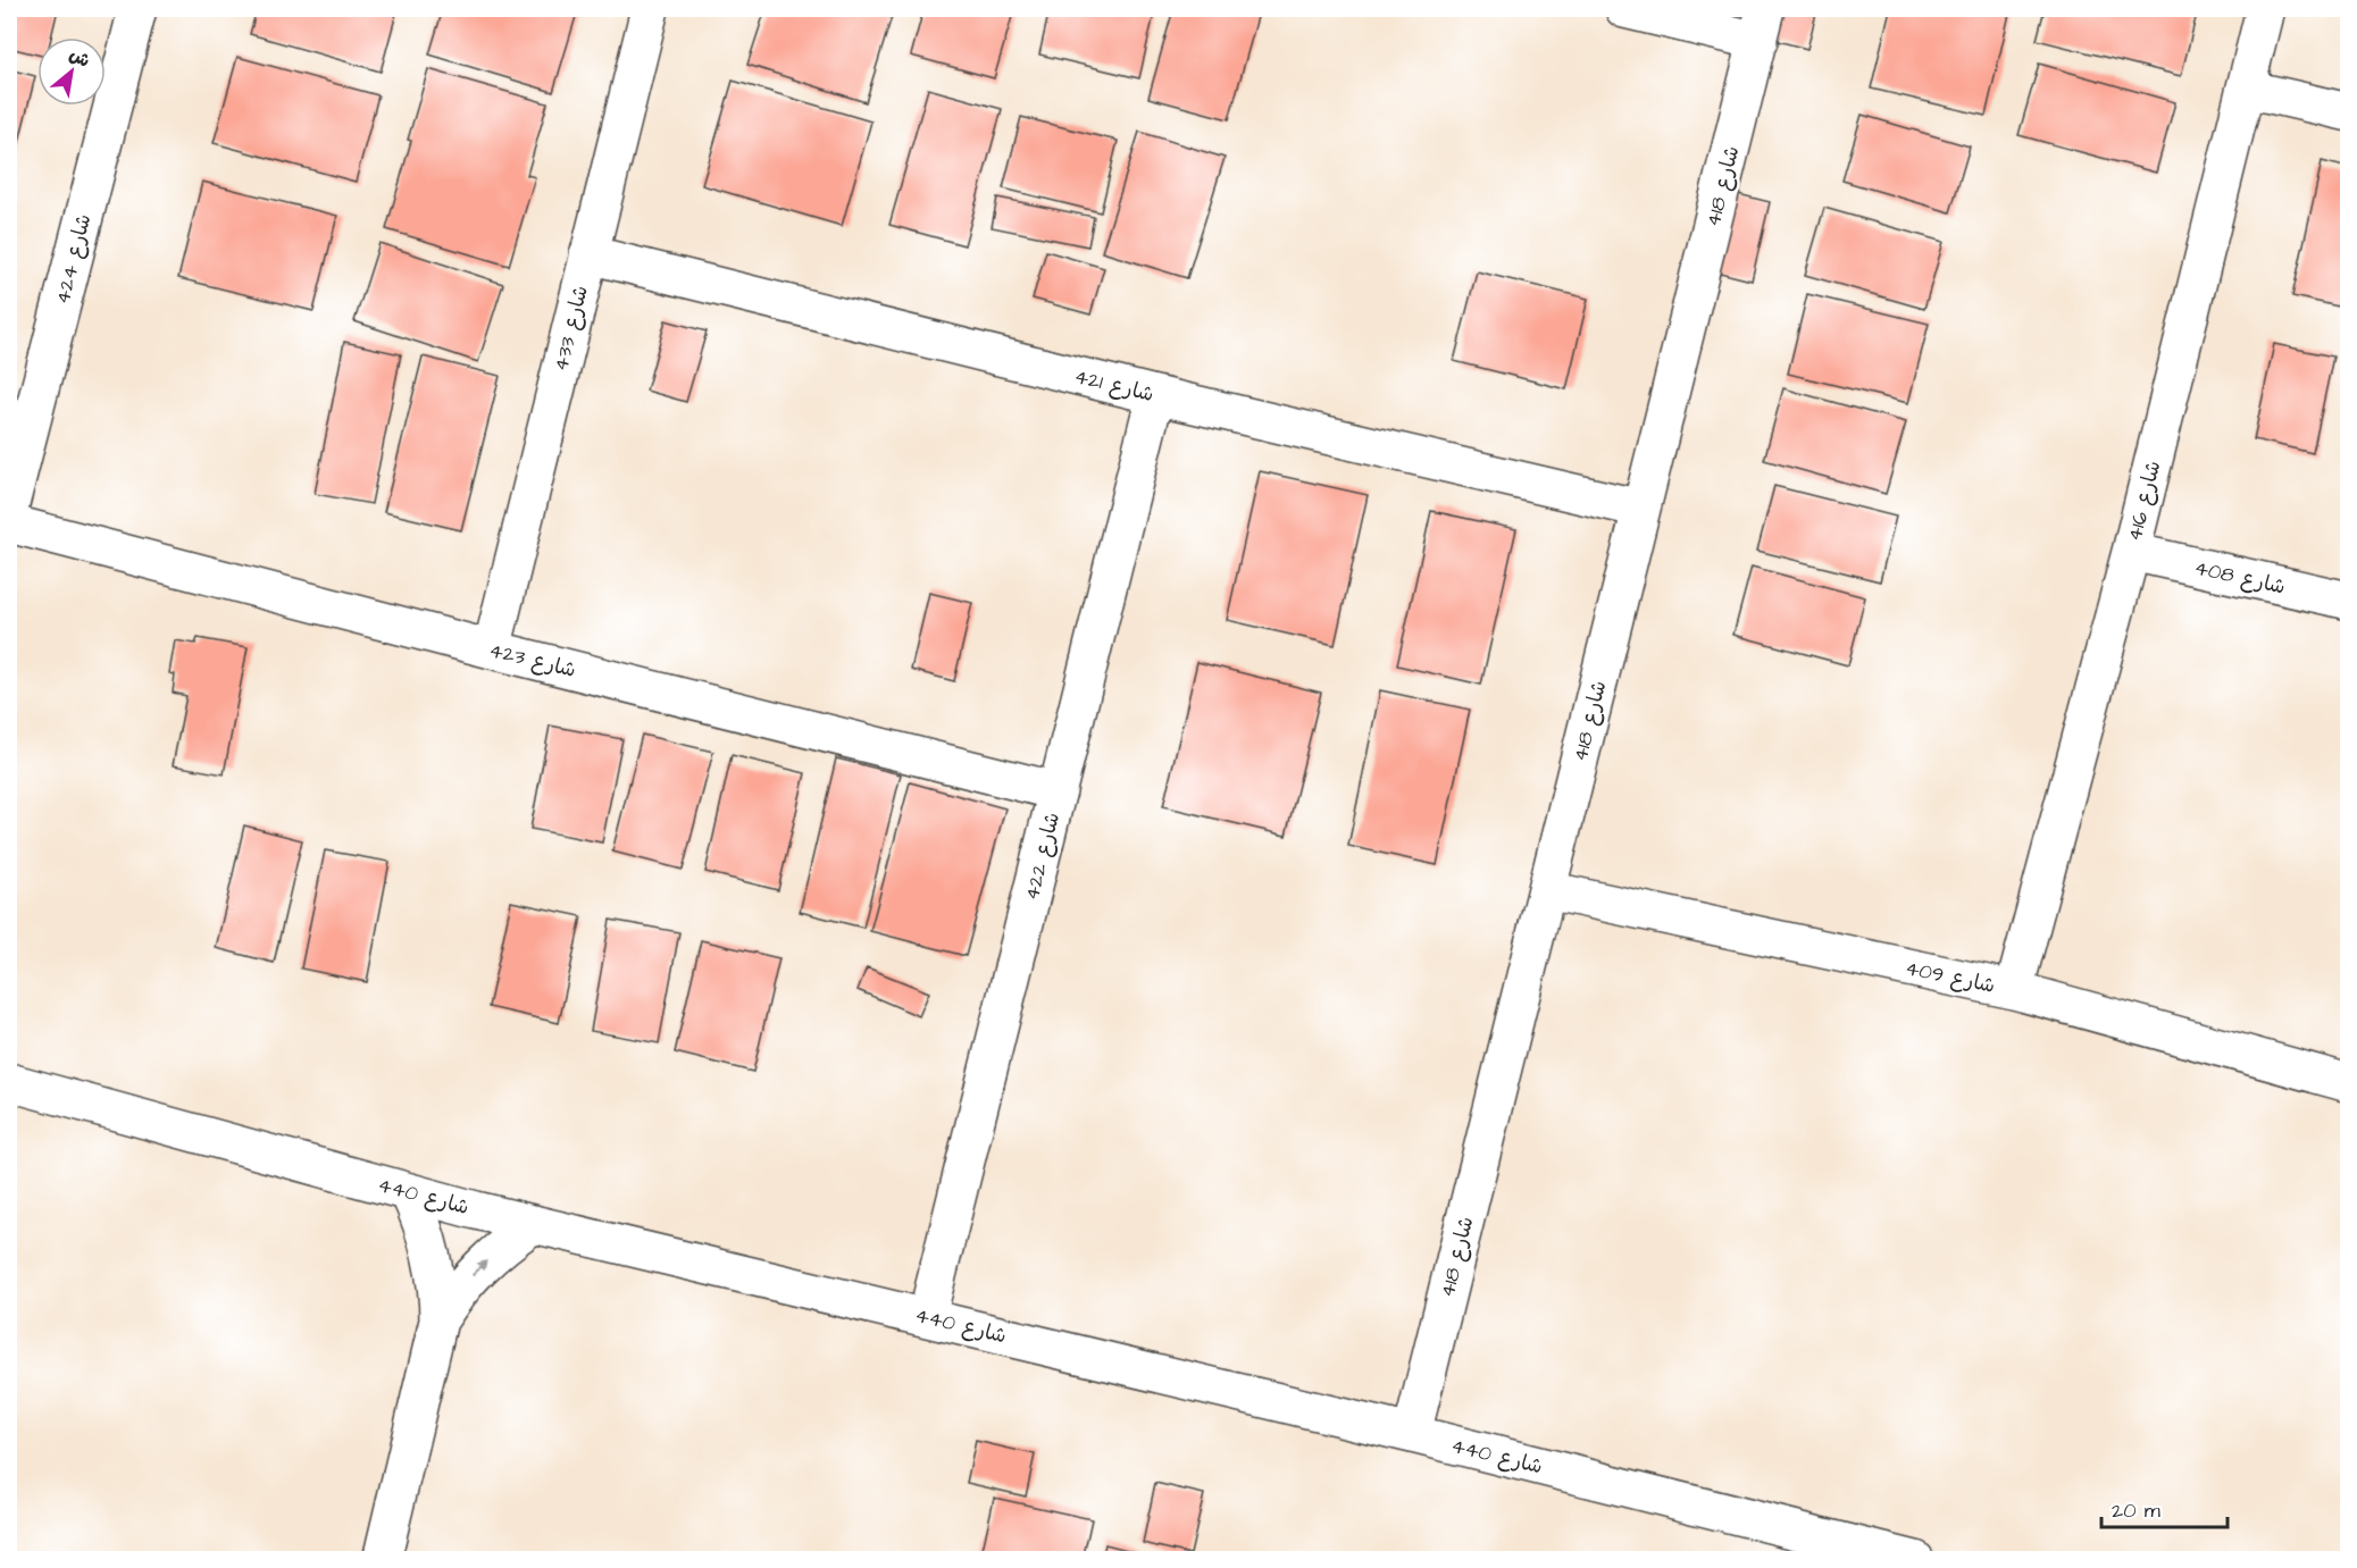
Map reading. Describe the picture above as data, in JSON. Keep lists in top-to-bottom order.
{
  "streets": {
    "street": [
      "شارع 418",
      "شارع 424",
      "شارع 433",
      "شارع 421",
      "شارع 416",
      "شارع 408",
      "شارع 423",
      "شارع 422",
      "شارع 409",
      "شارع 440"
    ]
  },
  "crossings": [
    ["شارع 418", "شارع 421"],
    ["شارع 418", "شارع 409"],
    ["شارع 418", "شارع 440"],
    ["شارع 433", "شارع 421"],
    ["شارع 433", "شارع 423"],
    ["شارع 421", "شارع 422"],
    ["شارع 416", "شارع 408"],
    ["شارع 416", "شارع 409"],
    ["شارع 423", "شارع 422"],
    ["شارع 422", "شارع 440"]
  ],
  "scale_bar": "20 m",
  "north": "top right"
}
